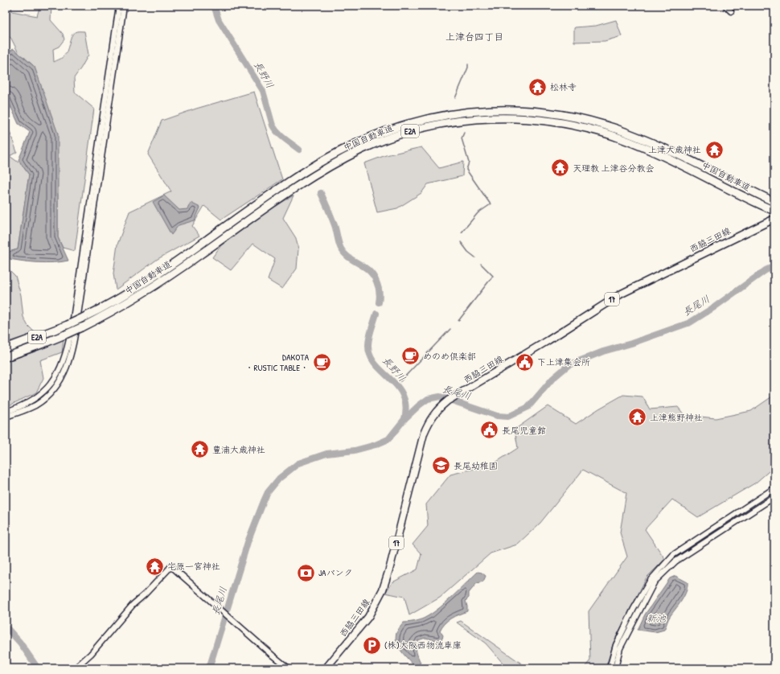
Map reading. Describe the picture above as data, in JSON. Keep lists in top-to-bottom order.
{
  "streets": {
    "highway": ["E2A", "中国自動車道"],
    "main road": ["西脇三田線", "17"]
  },
  "districts": ["上津台四丁目"],
  "water": ["長野川", "長尾川", "新池"],
  "places": {
    "temple": [
      "松林寺",
      "上津大歳神社",
      "天理教 上津谷分教会",
      "上津熊野神社",
      "豊浦大歳神社",
      "宅原一宮神社"
    ],
    "cafe": ["めのめ倶楽部", "DAKOTA ・RUSTIC TABLE・"],
    "public building": ["下上津集会所", "長尾児童館"],
    "school or university": ["長尾幼稚園"],
    "bank": ["JAバンク"],
    "parking": ["(株)大阪西物流車庫"]
  }
}
